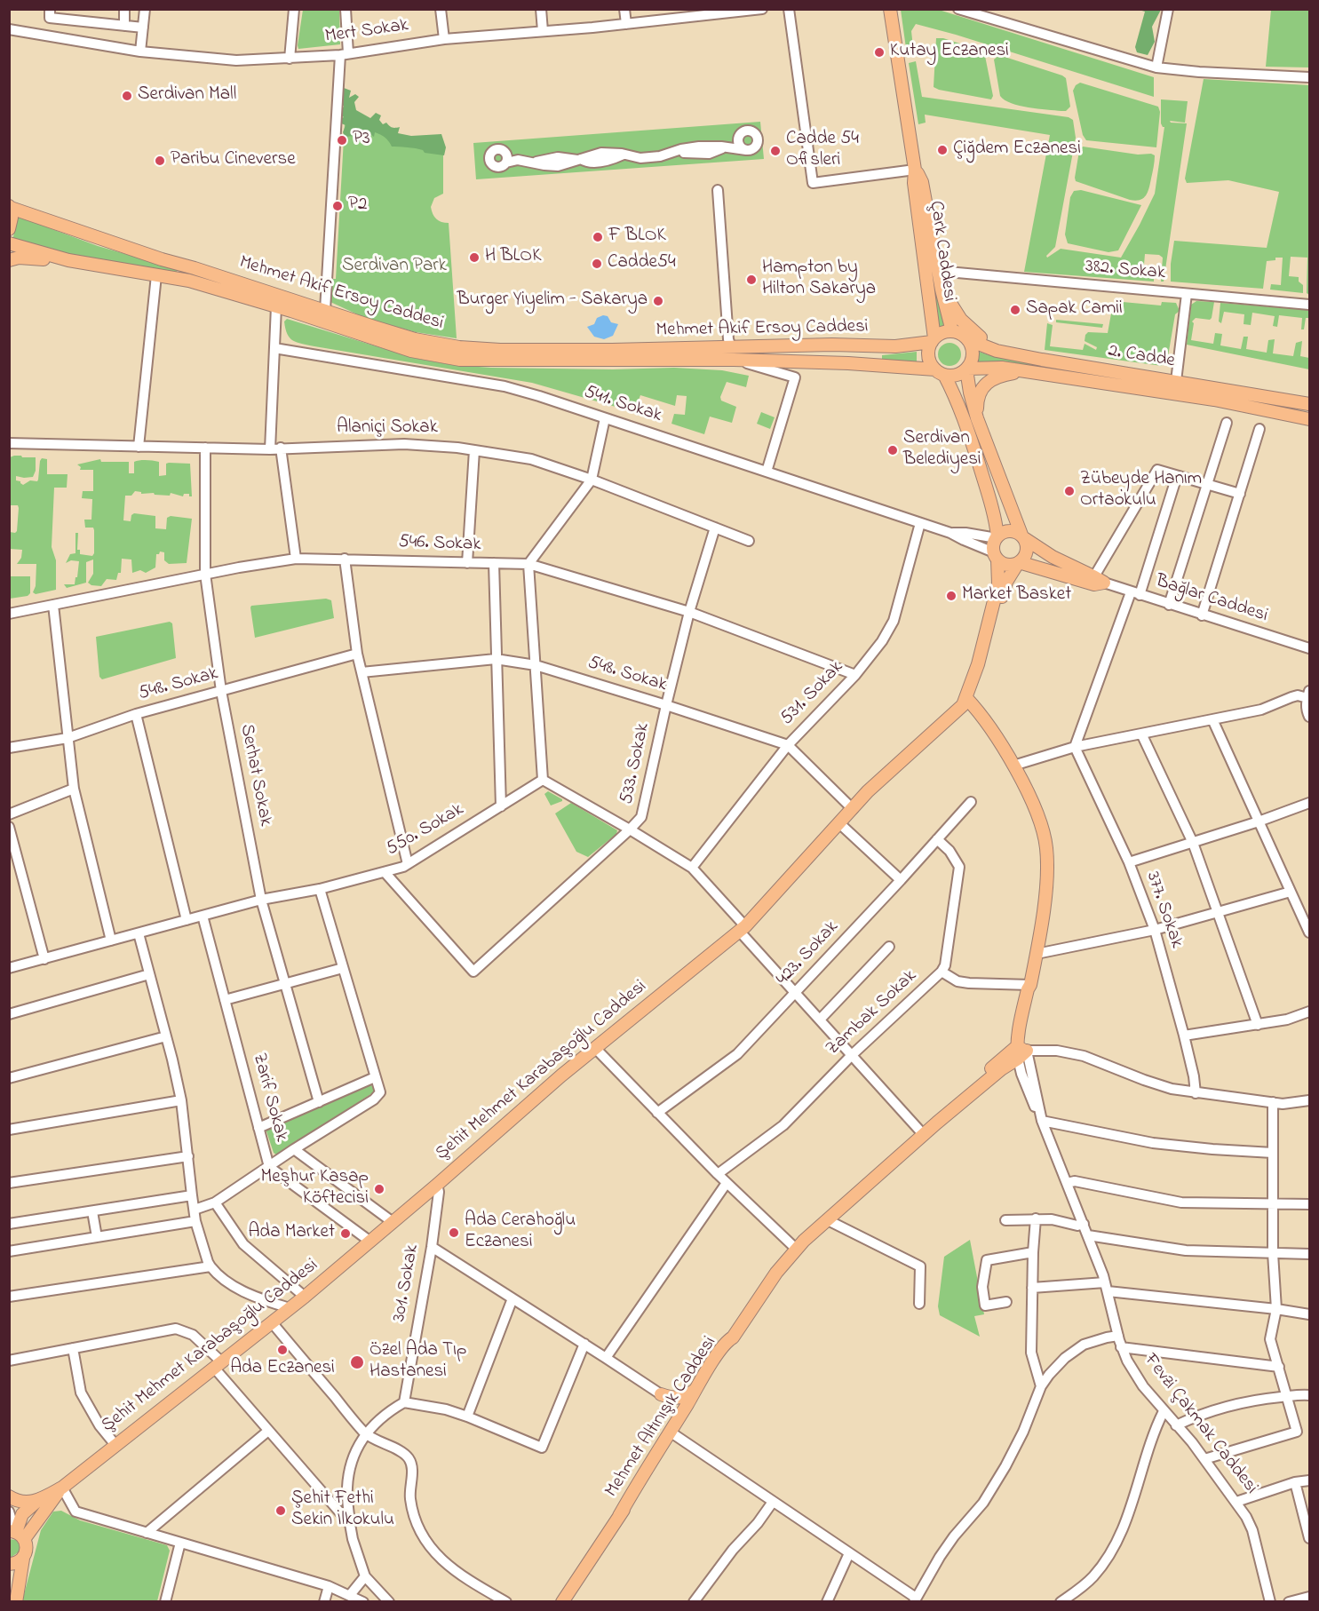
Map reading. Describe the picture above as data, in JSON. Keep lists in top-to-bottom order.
{
  "streets": {
    "main road": [
      "Çark Caddesi",
      "Mehmet Akif Ersoy Caddesi",
      "2. Cadde",
      "Şehit Mehmet Karabaşoğlu Caddesi",
      "Mehmet Altınışık Caddesi",
      "Fevzi Çakmak Caddesi"
    ],
    "street": [
      "Mert Sokak",
      "382. Sokak",
      "541. Sokak",
      "Alaniçi Sokak",
      "546. Sokak",
      "Bağlar Caddesi",
      "548. Sokak",
      "531. Sokak",
      "533. Sokak",
      "Serhat Sokak",
      "550. Sokak",
      "377. Sokak",
      "423. Sokak",
      "Zambak Sokak",
      "Zarif Sokak",
      "301. Sokak"
    ]
  },
  "crossings": [
    ["Çark Caddesi", "382. Sokak"],
    ["Çark Caddesi", "Mehmet Akif Ersoy Caddesi"],
    ["Çark Caddesi", "2. Cadde"],
    ["Mehmet Akif Ersoy Caddesi", "2. Cadde"],
    ["541. Sokak", "531. Sokak"],
    ["Alaniçi Sokak", "533. Sokak"],
    ["Alaniçi Sokak", "Serhat Sokak"],
    ["546. Sokak", "531. Sokak"],
    ["546. Sokak", "533. Sokak"],
    ["546. Sokak", "Serhat Sokak"],
    ["548. Sokak", "531. Sokak"],
    ["548. Sokak", "533. Sokak"],
    ["548. Sokak", "Serhat Sokak"],
    ["548. Sokak", "Şehit Mehmet Karabaşoğlu Caddesi"],
    ["533. Sokak", "550. Sokak"],
    ["Serhat Sokak", "550. Sokak"],
    ["550. Sokak", "Zarif Sokak"],
    ["423. Sokak", "Zambak Sokak"],
    ["Şehit Mehmet Karabaşoğlu Caddesi", "Zarif Sokak"],
    ["Şehit Mehmet Karabaşoğlu Caddesi", "301. Sokak"],
    ["Şehit Mehmet Karabaşoğlu Caddesi", "Fevzi Çakmak Caddesi"],
    ["Mehmet Altınışık Caddesi", "Fevzi Çakmak Caddesi"]
  ],
  "parks": ["Serdivan Park"],
  "places": [
    "Kutay Eczanesi",
    "Serdivan Mall",
    "P3",
    "Çiğdem Eczanesi",
    "Cadde 54 Ofisleri",
    "Paribu Cineverse",
    "P2",
    "F BLOK",
    "H BLOK",
    "Cadde54",
    "Hampton by Hilton Sakarya",
    "Burger Yiyelim - Sakarya",
    "Sapak Camii",
    "Serdivan Belediyesi",
    "Zübeyde Hanım Ortaokulu",
    "Market Basket",
    "Meşhur Kasap Köftecisi",
    "Ada Cerahoğlu Eczanesi",
    "Ada Market",
    "Ada Eczanesi",
    "Özel Ada Tıp Hastanesi",
    "Şehit Fethi Sekin İlkokulu"
  ]
}
